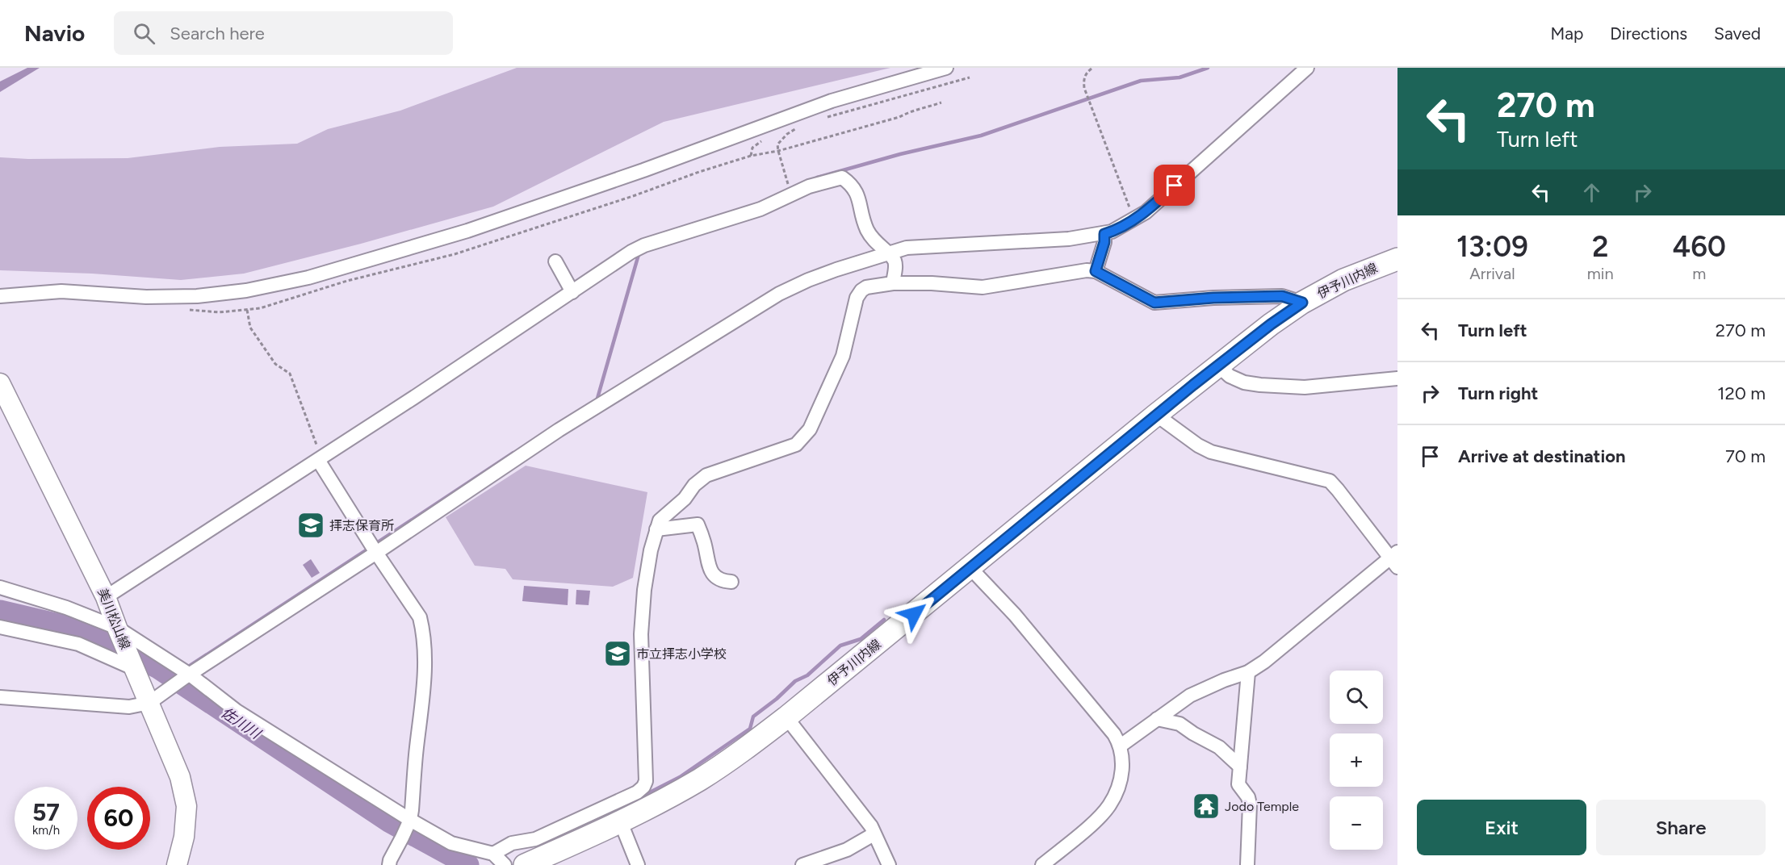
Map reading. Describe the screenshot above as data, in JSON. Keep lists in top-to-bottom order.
{
  "streets": {
    "main road": ["伊予川内線", "美川松山線"]
  },
  "water": ["佐川川"],
  "places": {
    "school or university": ["拝志保育所", "市立拝志小学校"],
    "temple": ["Jodo Temple"]
  },
  "page": {
    "header": "Navio",
    "search": "Search here",
    "nav": ["Map", "Directions", "Saved"],
    "turn": ["270 m", "Turn left"],
    "eta": [
      "13:09",
      "Arrival",
      "2",
      "min",
      "460",
      "m"
    ],
    "list": [
      {
        "name": "Turn left",
        "value": "270 m"
      },
      {
        "name": "Turn right",
        "value": "120 m"
      },
      {
        "name": "Arrive at destination",
        "value": "70 m"
      }
    ],
    "map_buttons": ["+", "−"],
    "speed": "57 km/h",
    "limit": "60",
    "buttons": ["Exit", "Share"]
  }
}
